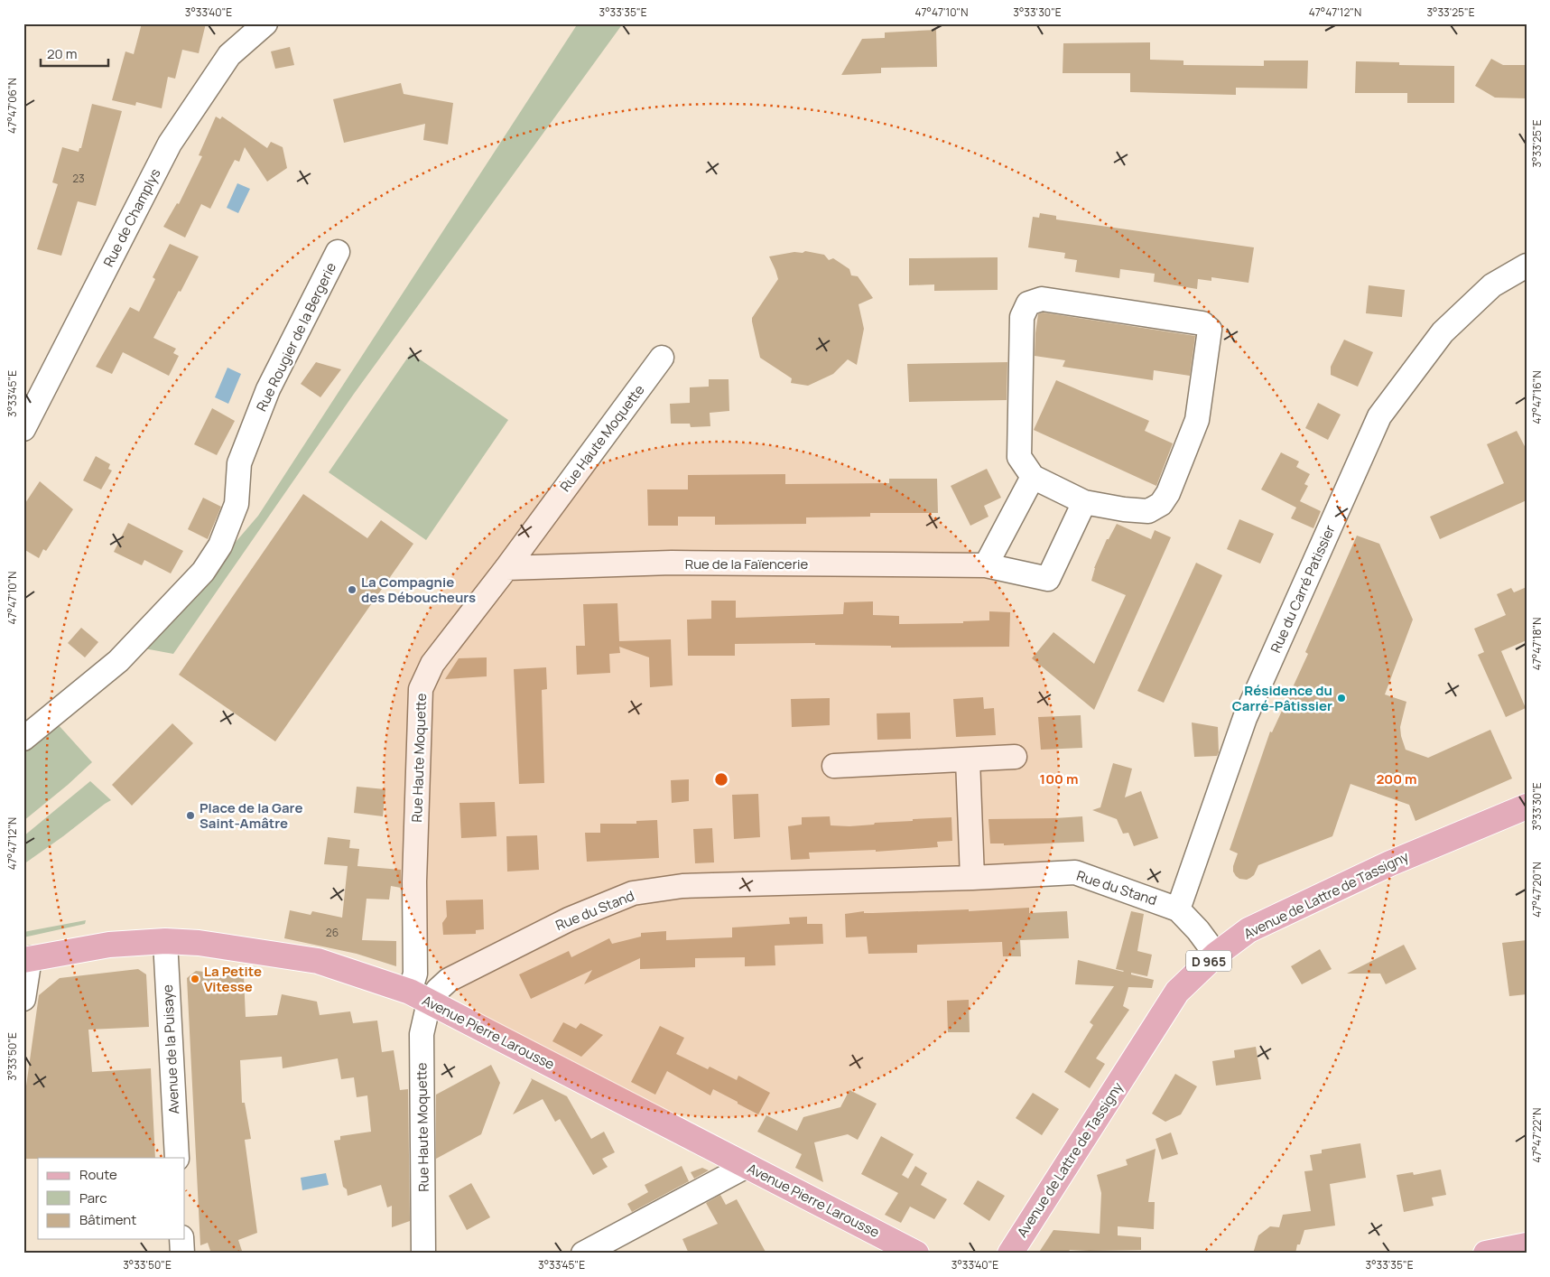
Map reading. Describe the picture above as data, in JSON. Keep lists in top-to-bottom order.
{
  "streets": {
    "main road": ["Avenue de Lattre de Tassigny", "D 965", "Avenue Pierre Larousse"],
    "street": [
      "Rue de Champlys",
      "Rue Rougier de la Bergerie",
      "Rue Haute Moquette",
      "Rue de la Faïencerie",
      "Rue du Carré Patissier",
      "Rue du Stand",
      "Avenue de la Puisaye"
    ]
  },
  "crossings": [
    ["Rue Haute Moquette", "Rue de la Faïencerie"],
    ["Rue Haute Moquette", "Rue du Stand"],
    ["Rue Haute Moquette", "Avenue Pierre Larousse"],
    ["Rue du Carré Patissier", "Rue du Stand"],
    ["Rue du Stand", "Avenue Pierre Larousse"],
    ["Avenue Pierre Larousse", "Avenue de la Puisaye"]
  ],
  "places": [
    "La Compagnie des Déboucheurs",
    "Résidence du Carré-Pâtissier",
    "Place de la Gare Saint-Amâtre",
    "La Petite Vitesse"
  ],
  "house_numbers": ["23", "26"],
  "legend": ["Route", "Parc", "Bâtiment"],
  "scale_bar": "20 m",
  "coordinates": [
    "3°33'40\"E",
    "3°33'35\"E",
    "47°47'10\"N",
    "3°33'30\"E",
    "47°47'12\"N",
    "3°33'25\"E",
    "47°47'06\"N",
    "3°33'45\"E",
    "47°47'16\"N",
    "47°47'18\"N",
    "47°47'20\"N",
    "3°33'50\"E",
    "47°47'22\"N"
  ],
  "rings": ["100 m", "200 m"]
}
